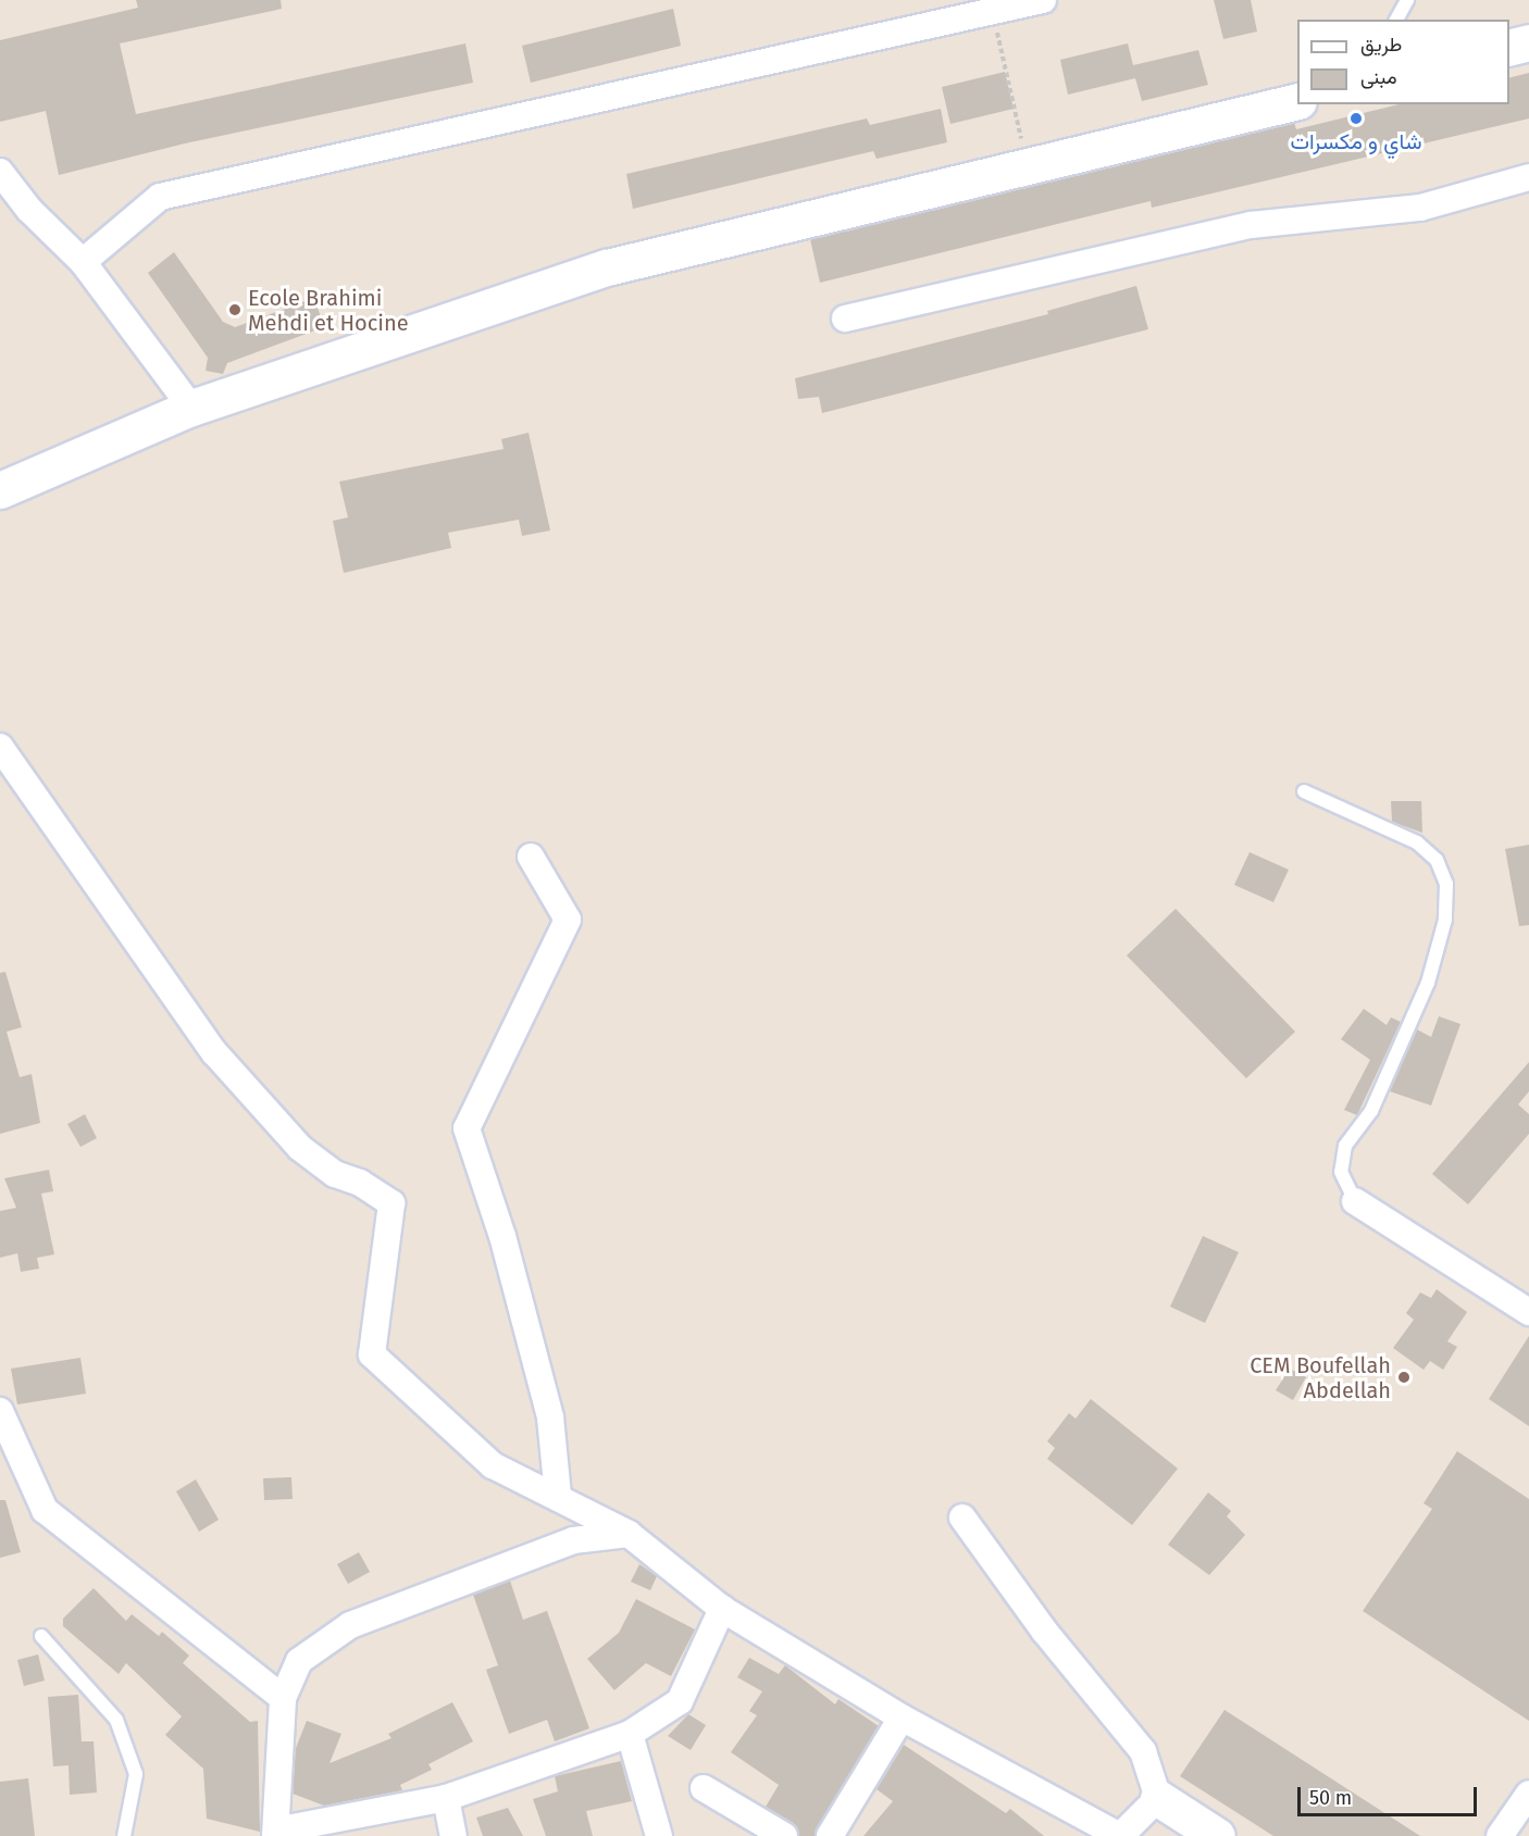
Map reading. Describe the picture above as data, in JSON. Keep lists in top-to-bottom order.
{
  "places": ["شاي و مكسرات", "Ecole Brahimi Mehdi et Hocine", "CEM Boufellah Abdellah"],
  "legend": ["طريق", "مبنى"],
  "scale_bar": "50 m"
}
